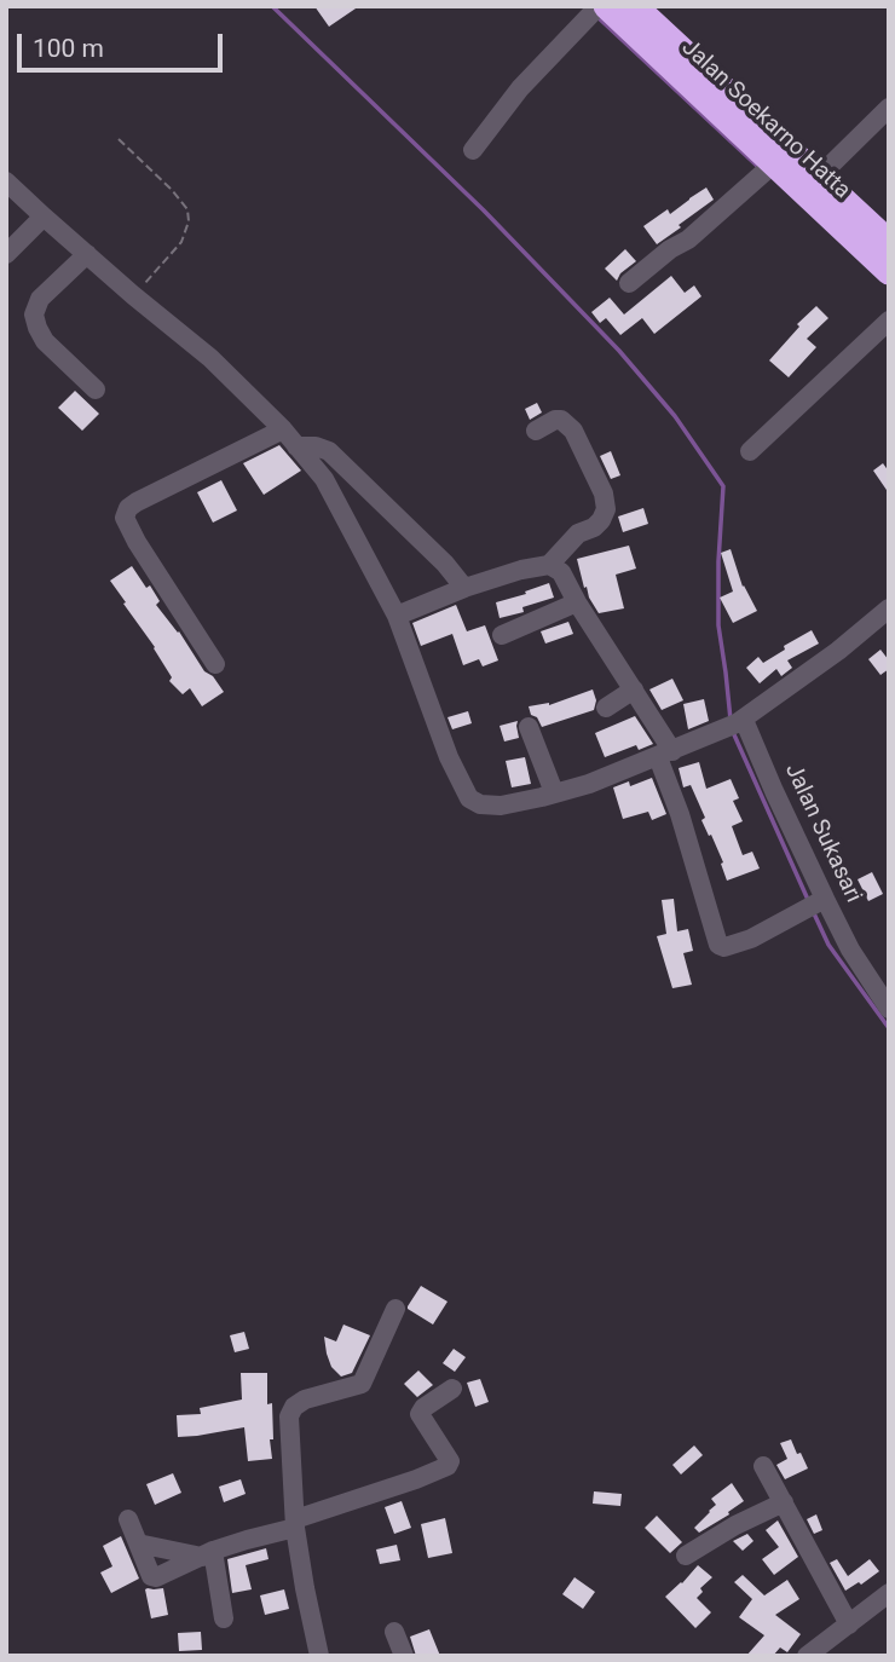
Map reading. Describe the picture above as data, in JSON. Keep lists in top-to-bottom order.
{
  "streets": {
    "highway": ["Jalan Soekarno Hatta"],
    "street": ["Jalan Sukasari"]
  },
  "scale_bar": "100 m"
}
